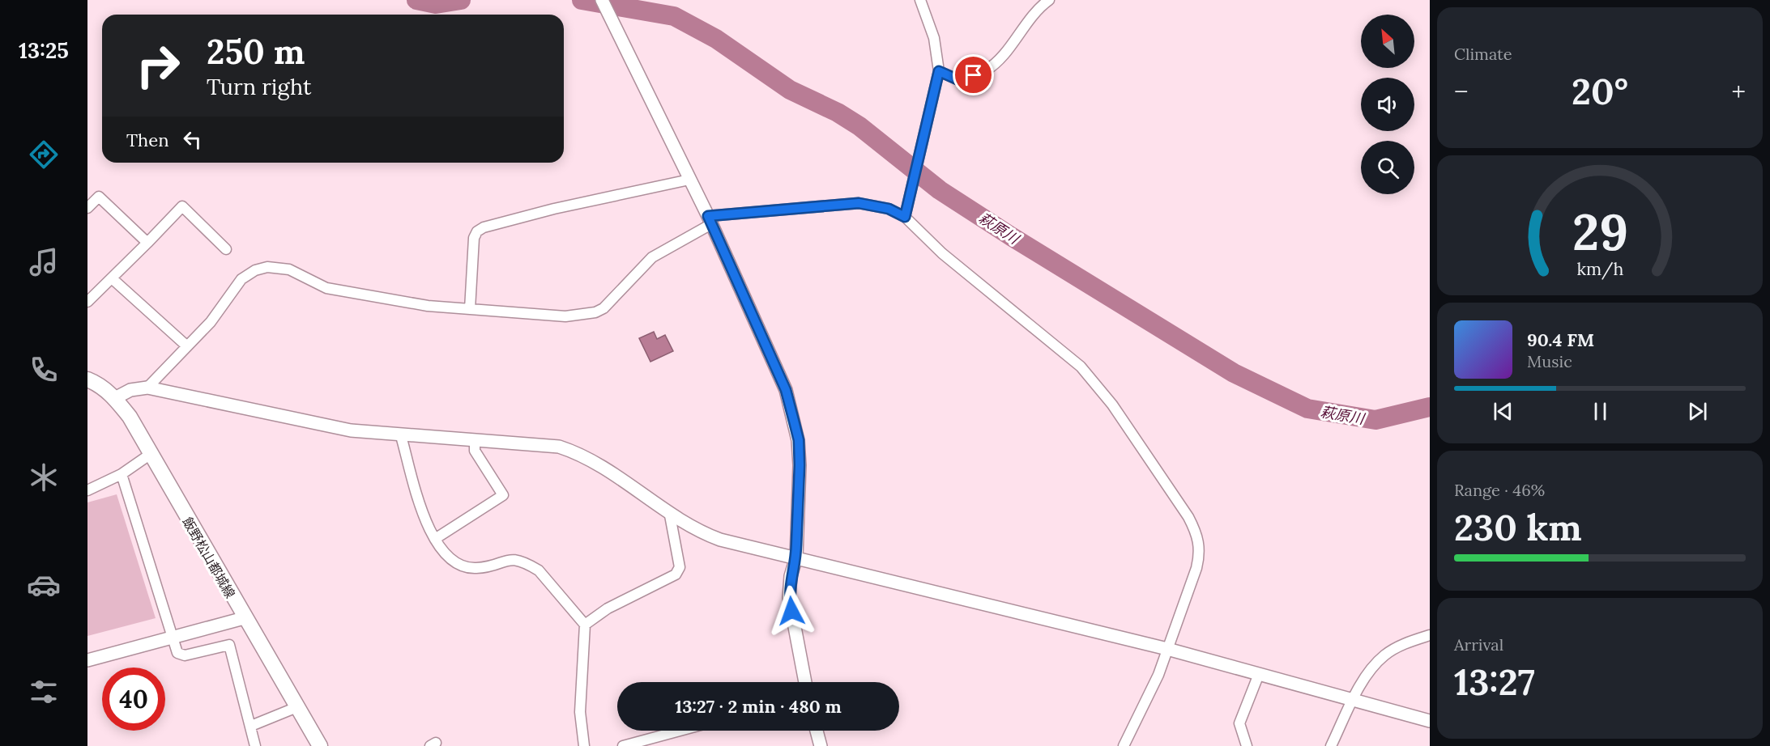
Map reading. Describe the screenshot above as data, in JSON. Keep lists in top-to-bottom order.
{
  "streets": {
    "main road": ["飯野松山都城線"]
  },
  "water": ["萩原川"],
  "north": "top left",
  "page": {
    "tabs": "13:25",
    "tile": [
      "Climate",
      ["Range · 46%", "230 km"],
      ["Arrival", "13:27"]
    ],
    "turn": ["250 m", "Turn right"],
    "heat": ["−", "20°", "+"],
    "then": "Then",
    "song": ["90.4 FM", "Music"],
    "limit": "40",
    "trip": "13:27 · 2 min · 480 m",
    "gauge": ["29", "km/h"]
  }
}
